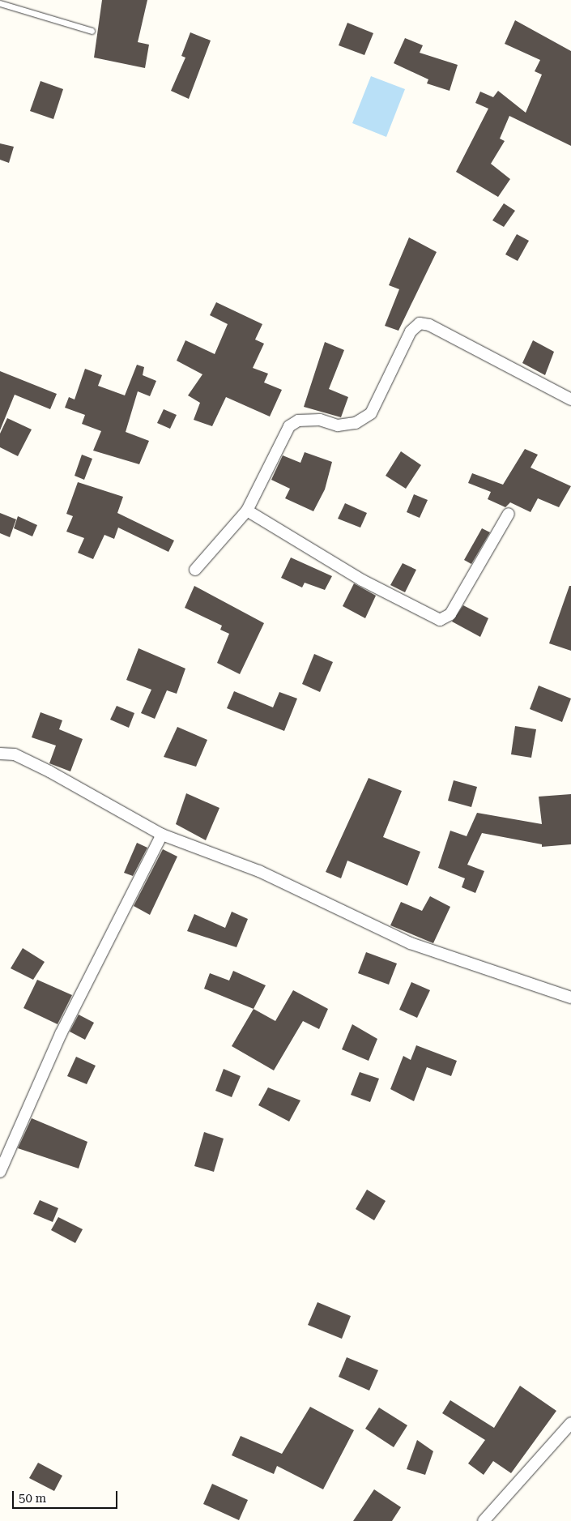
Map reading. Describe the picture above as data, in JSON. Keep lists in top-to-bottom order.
{
  "scale_bar": "50 m"
}
